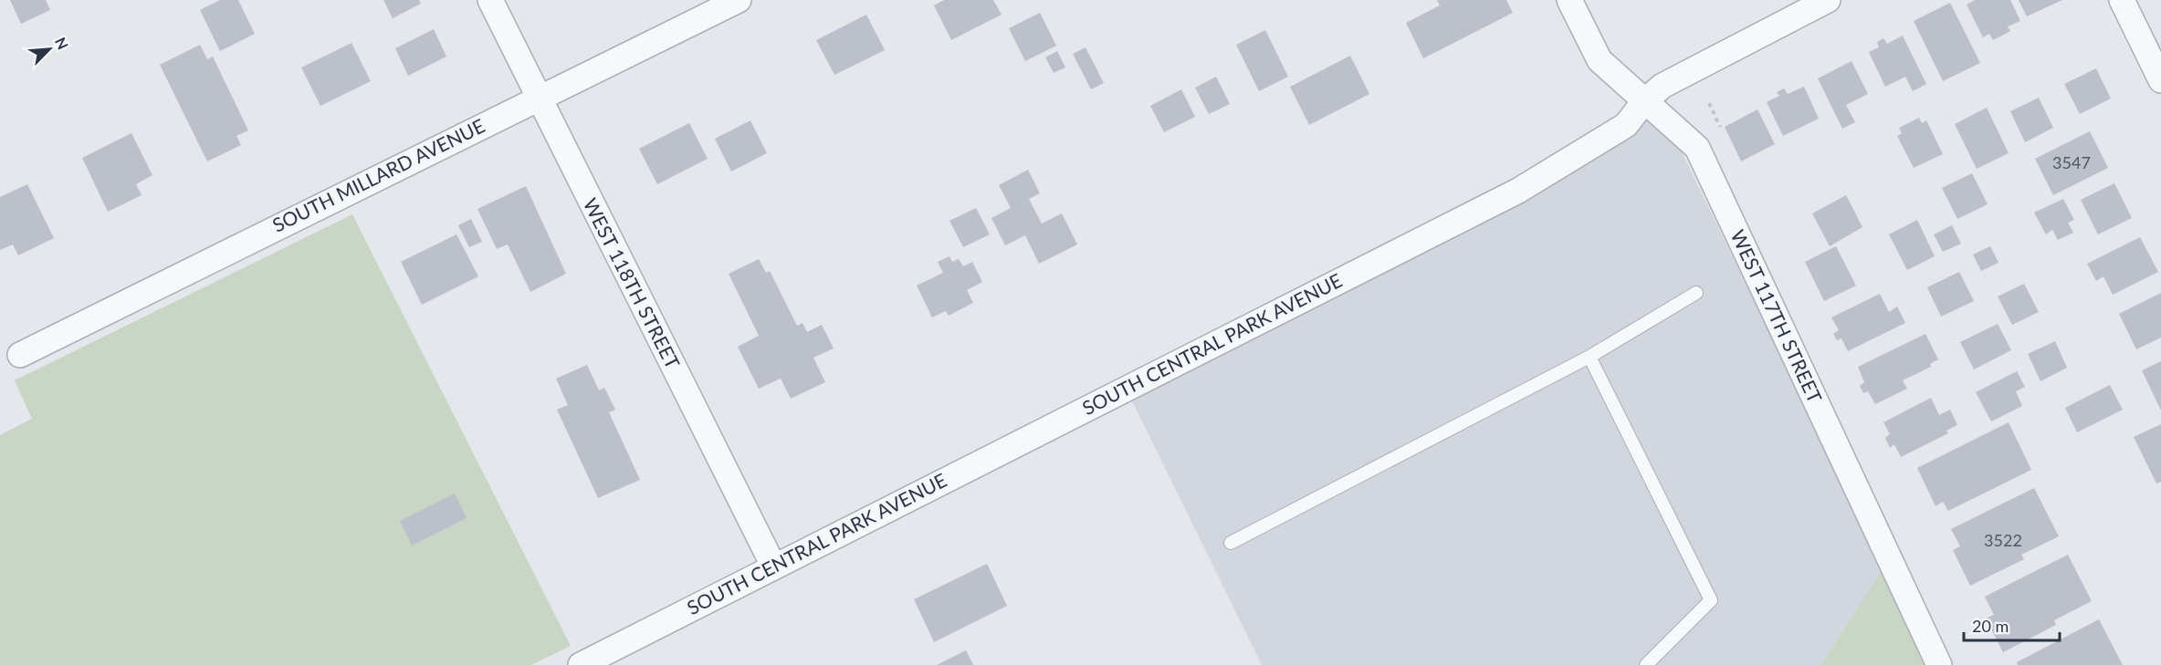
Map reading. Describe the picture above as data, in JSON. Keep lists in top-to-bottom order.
{
  "streets": {
    "street": [
      "SOUTH MILLARD AVENUE",
      "WEST 118TH STREET",
      "WEST 117TH STREET",
      "SOUTH CENTRAL PARK AVENUE"
    ]
  },
  "crossings": [
    ["SOUTH MILLARD AVENUE", "WEST 118TH STREET"],
    ["WEST 118TH STREET", "SOUTH CENTRAL PARK AVENUE"],
    ["WEST 117TH STREET", "SOUTH CENTRAL PARK AVENUE"]
  ],
  "house_numbers": ["3547", "3522"],
  "scale_bar": "20 m",
  "north": "top right"
}
